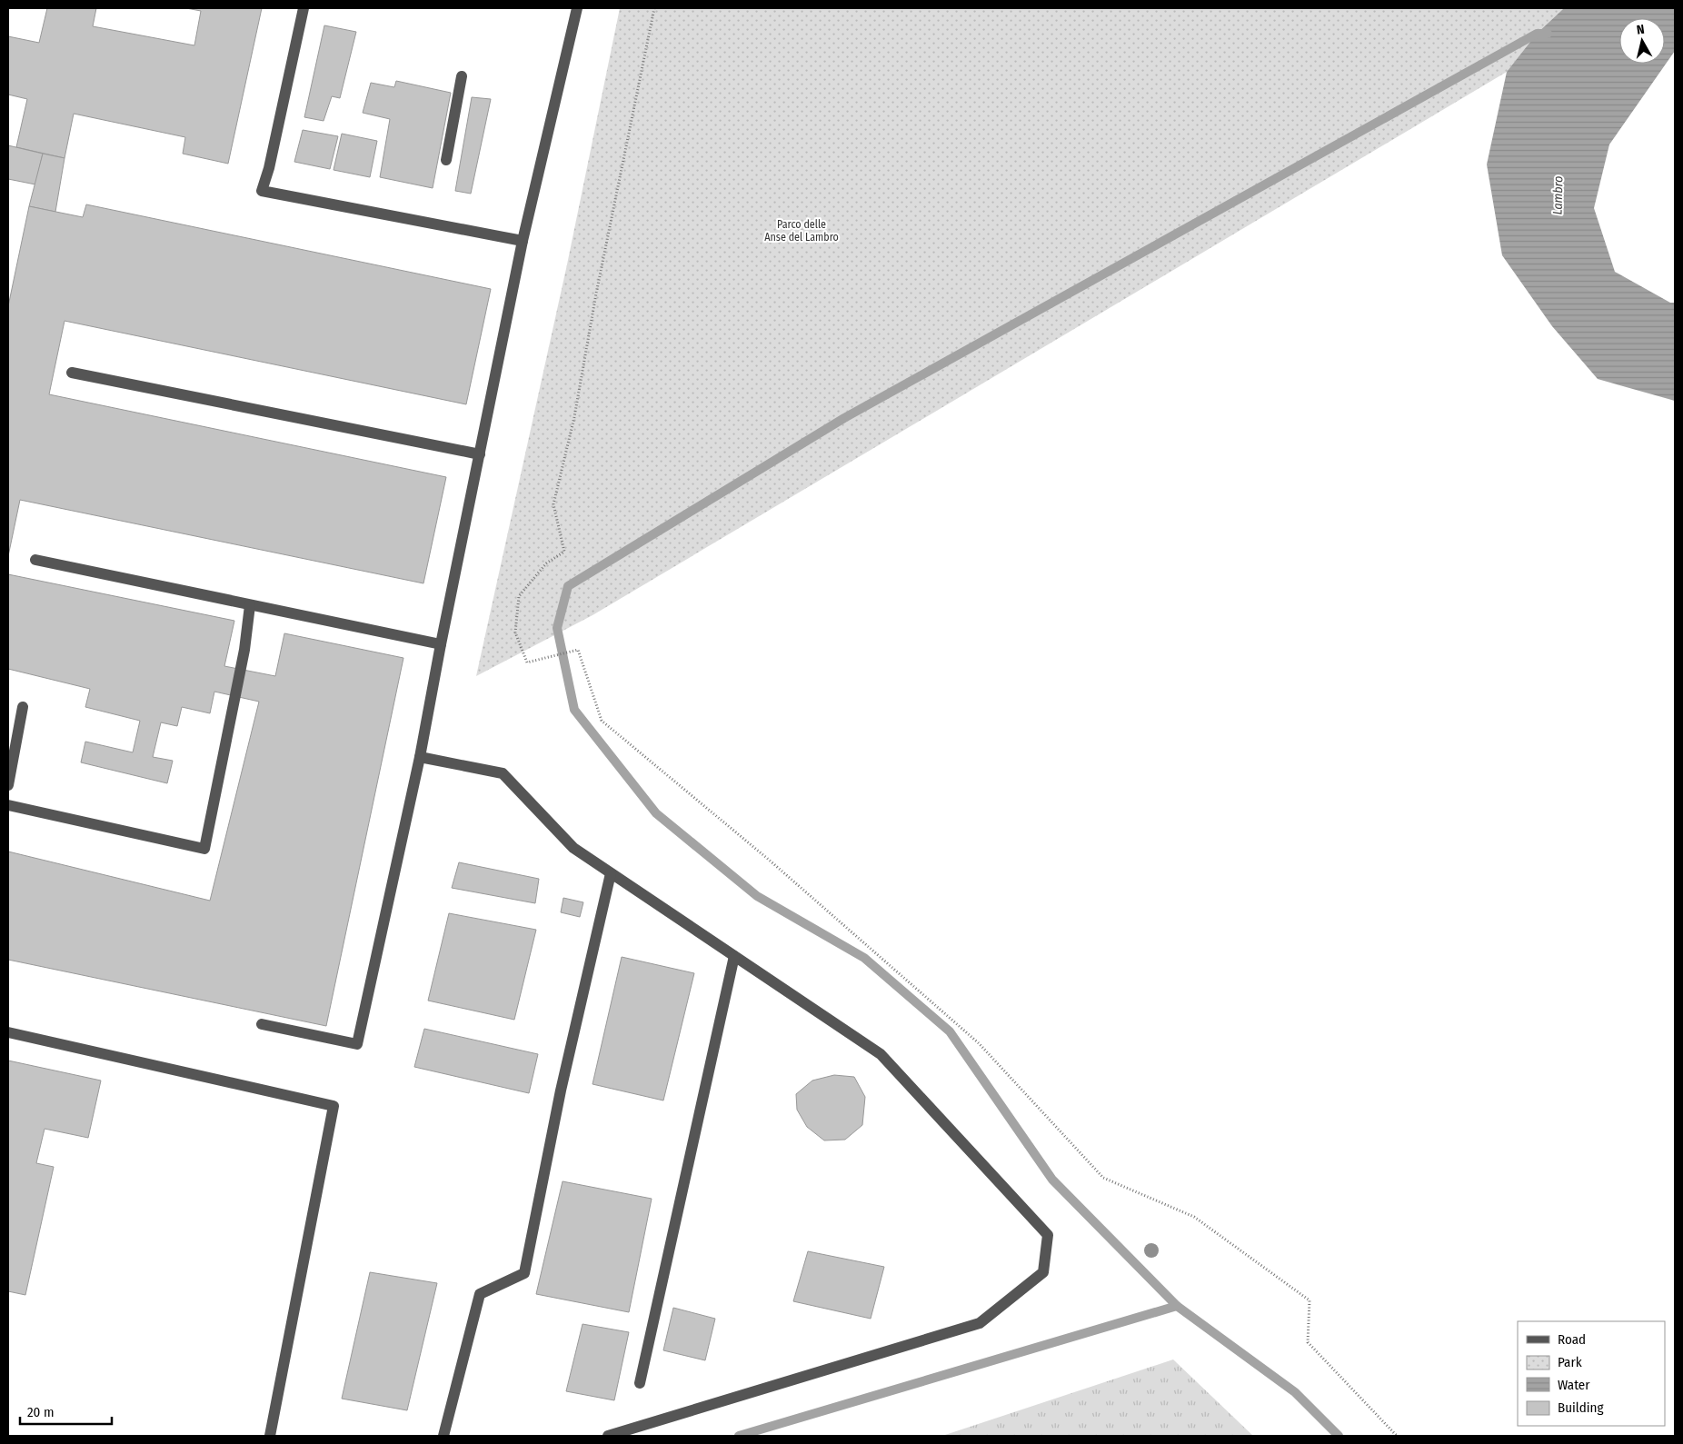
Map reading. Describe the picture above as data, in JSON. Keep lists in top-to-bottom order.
{
  "water": ["Lambro"],
  "parks": ["Parco delle Anse del Lambro"],
  "legend": [
    "Road",
    "Park",
    "Water",
    "Building"
  ],
  "scale_bar": "20 m",
  "north": "top"
}
